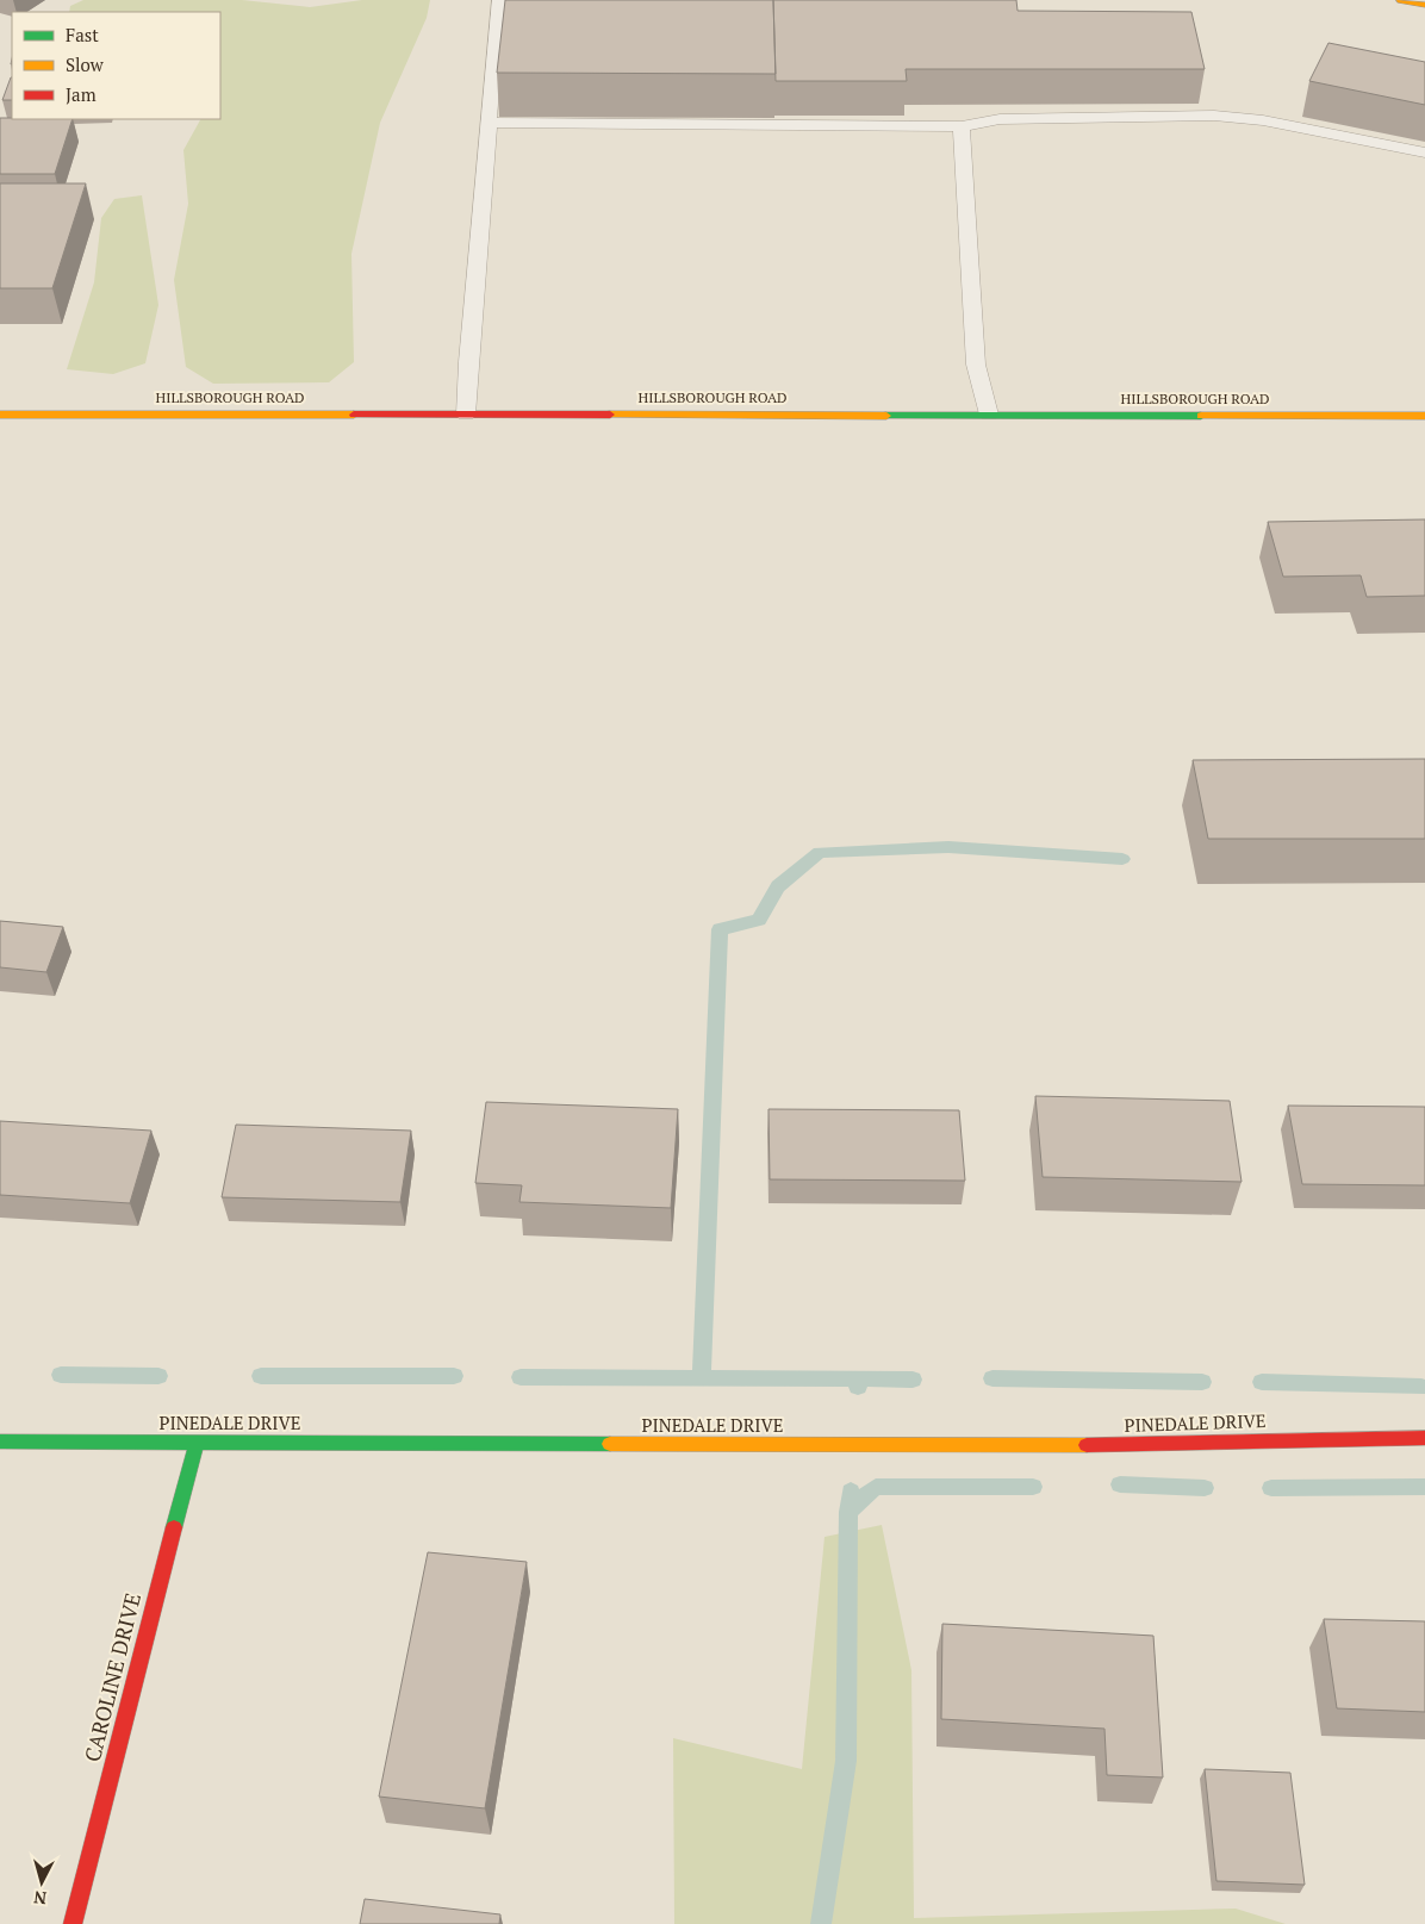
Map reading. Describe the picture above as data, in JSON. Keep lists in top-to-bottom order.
{
  "streets": {
    "main road": ["HILLSBOROUGH ROAD", "PINEDALE DRIVE", "CAROLINE DRIVE"]
  },
  "crossings": [
    ["PINEDALE DRIVE", "CAROLINE DRIVE"]
  ],
  "legend": ["Fast", "Slow", "Jam"],
  "north": "bottom"
}
